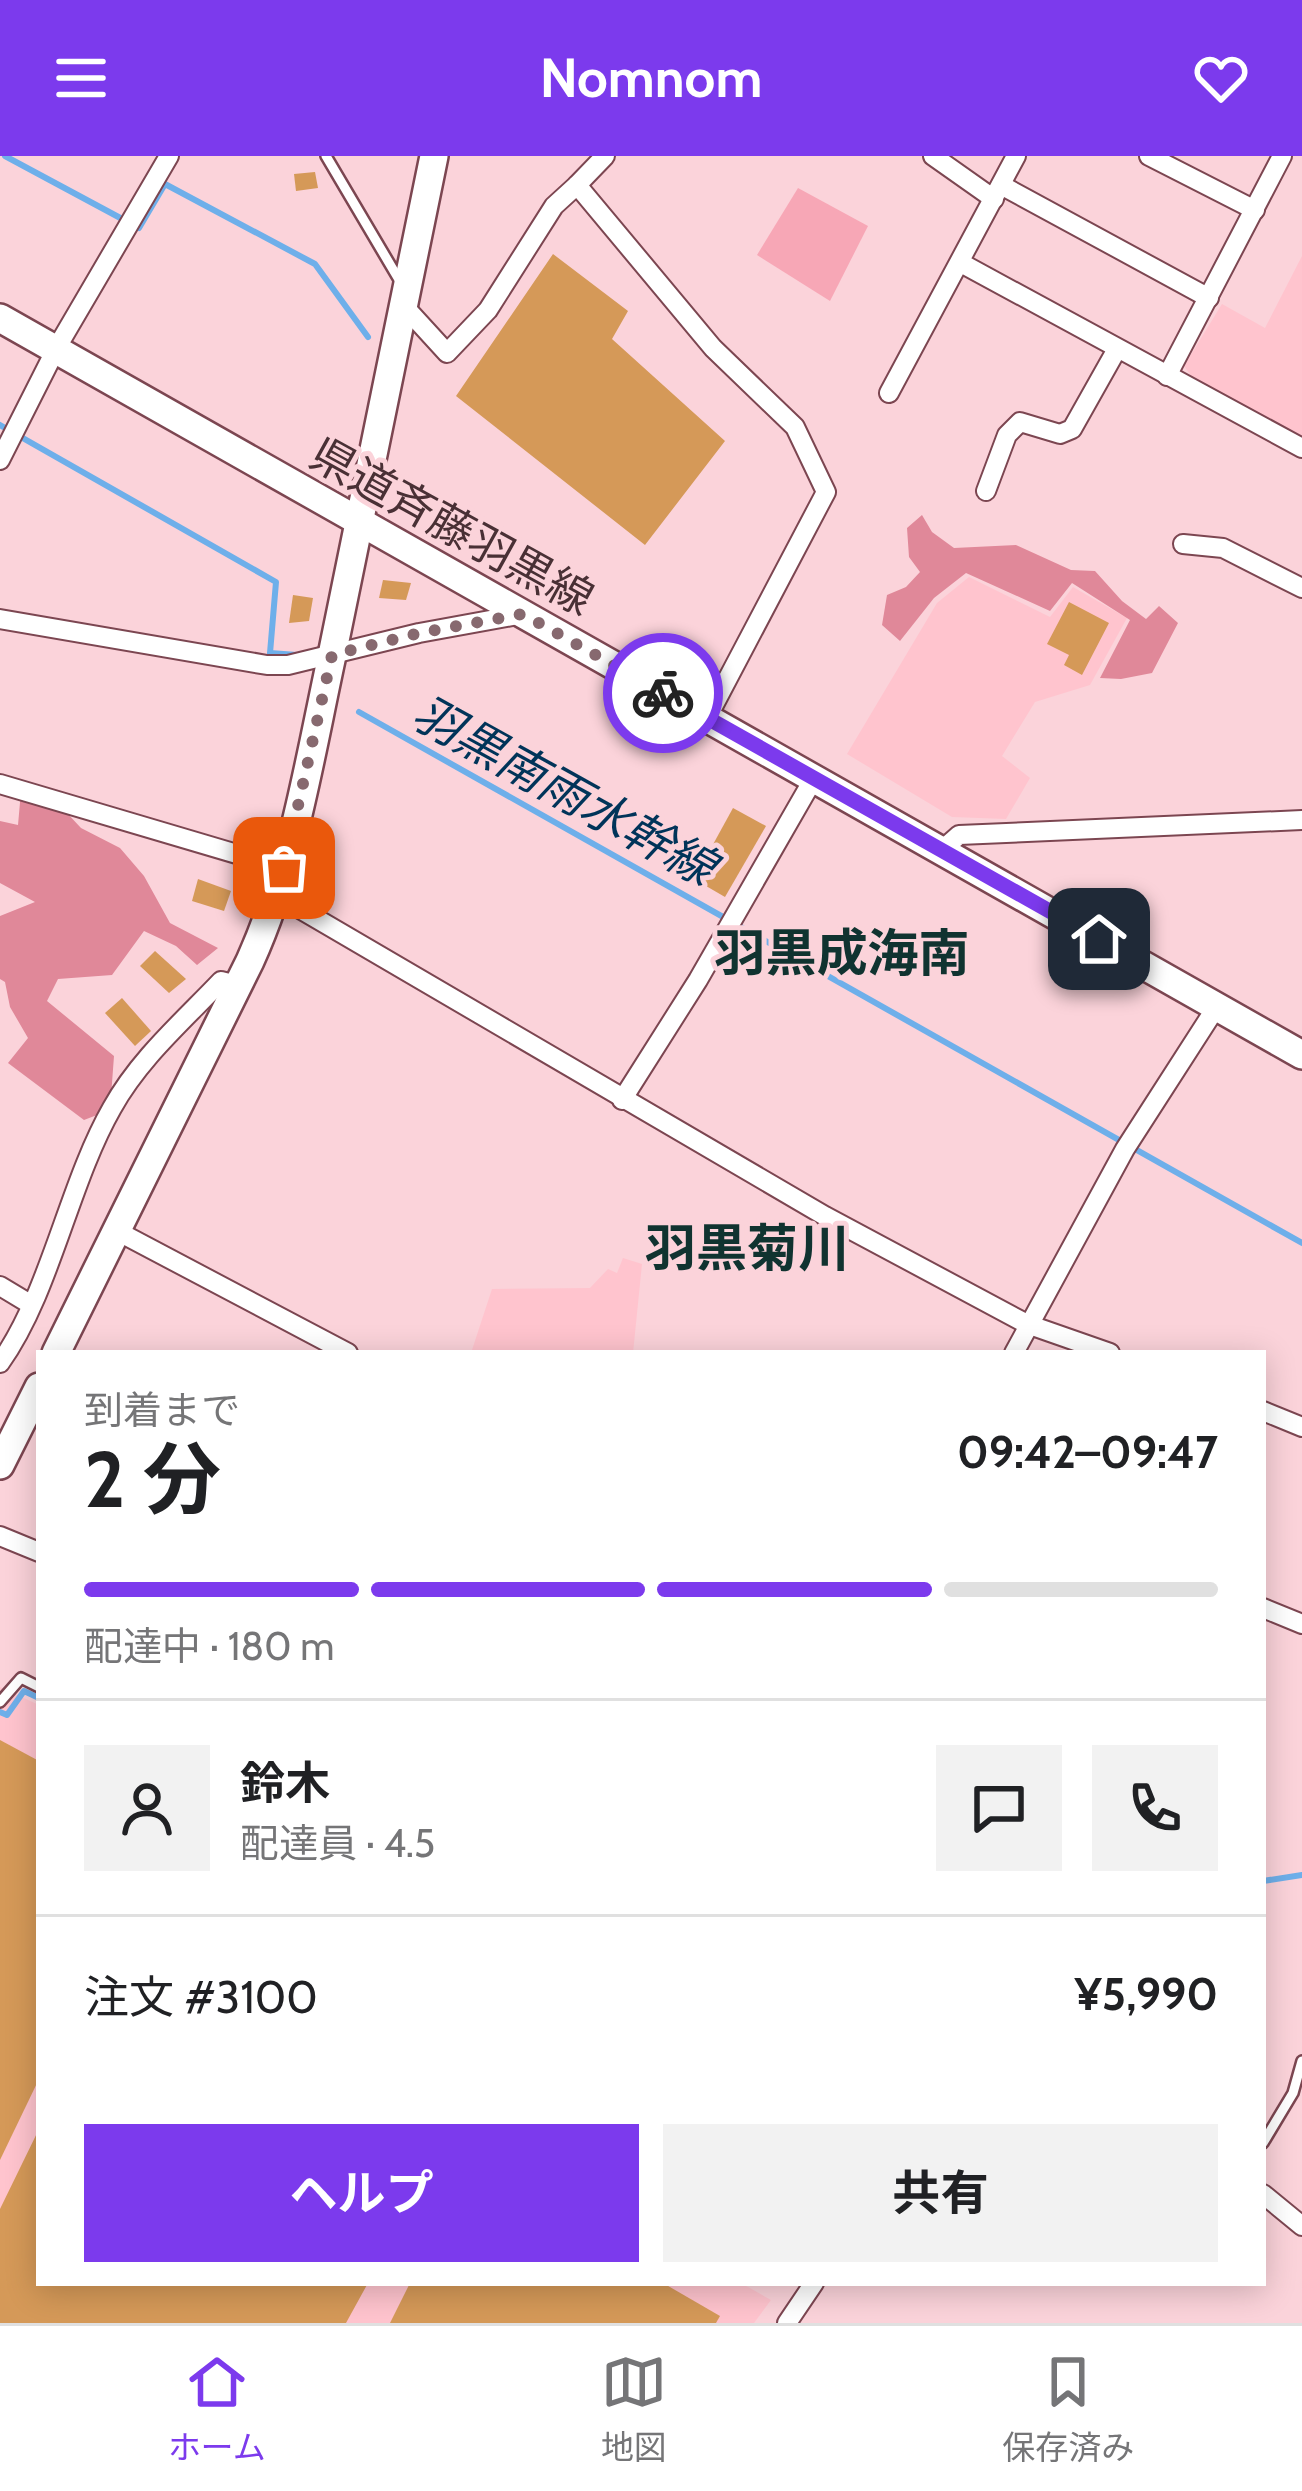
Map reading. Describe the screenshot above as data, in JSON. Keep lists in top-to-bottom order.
{
  "streets": {
    "main road": ["県道斉藤羽黒線"]
  },
  "districts": ["羽黒成海南", "羽黒菊川"],
  "water": ["羽黒南雨水幹線"],
  "page": {
    "header": "Nomnom",
    "heading": ["2 分", "到着まで", "09:42–09:47"],
    "panel": [
      "鈴木",
      "配達員 · 4.5",
      "注文 #3100",
      "¥5,990"
    ],
    "bar": "配達中 · 180 m",
    "buttons": ["ヘルプ", "共有"],
    "tabs": ["ホーム", "地図", "保存済み"]
  }
}
